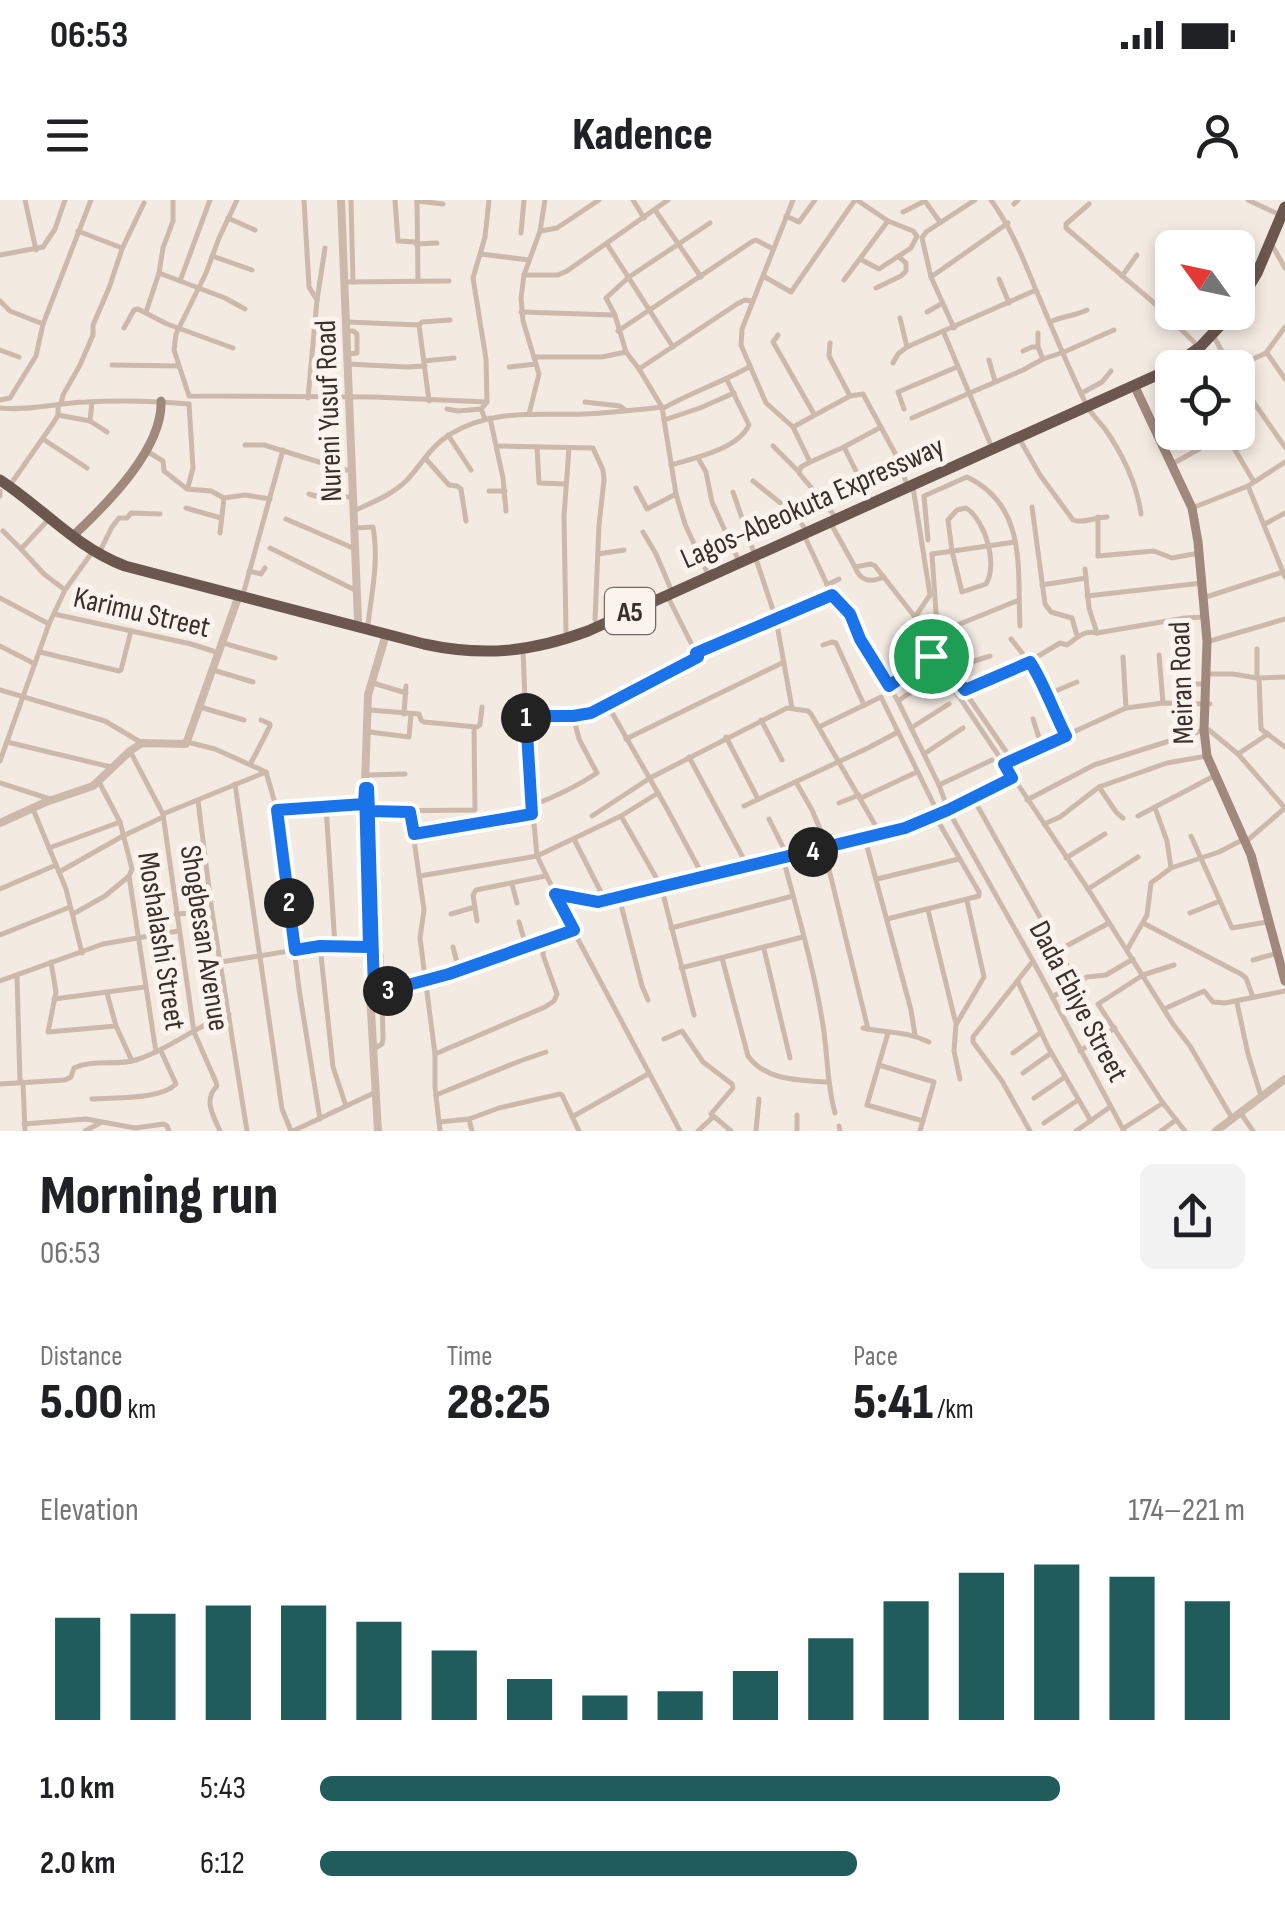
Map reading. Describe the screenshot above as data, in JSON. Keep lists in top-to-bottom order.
{
  "streets": {
    "highway": ["Lagos-Abeokuta Expressway", "A5"],
    "main road": ["Meiran Road"],
    "street": [
      "Nureni Yusuf Road",
      "Karimu Street",
      "Shogbesan Avenue",
      "Moshalashi Street",
      "Dada Ebiye Street"
    ]
  },
  "crossings": [
    ["Nureni Yusuf Road", "Lagos-Abeokuta Expressway"],
    ["Lagos-Abeokuta Expressway", "Meiran Road"],
    ["Lagos-Abeokuta Expressway", "Dada Ebiye Street"]
  ],
  "north": "top left",
  "page": {
    "status": "06:53",
    "header": "Kadence",
    "pins": [
      "1",
      "4",
      "2",
      "3"
    ],
    "heading": ["Morning run", "06:53"],
    "stats": [
      ["Distance", "5.00 km"],
      ["Time", "28:25"],
      ["Pace", "5:41 /km"]
    ],
    "chart": ["Elevation", "174–221 m"],
    "list": [
      {
        "name": "1.0 km",
        "note": "5:43"
      },
      {
        "name": "2.0 km",
        "note": "6:12"
      }
    ]
  }
}
